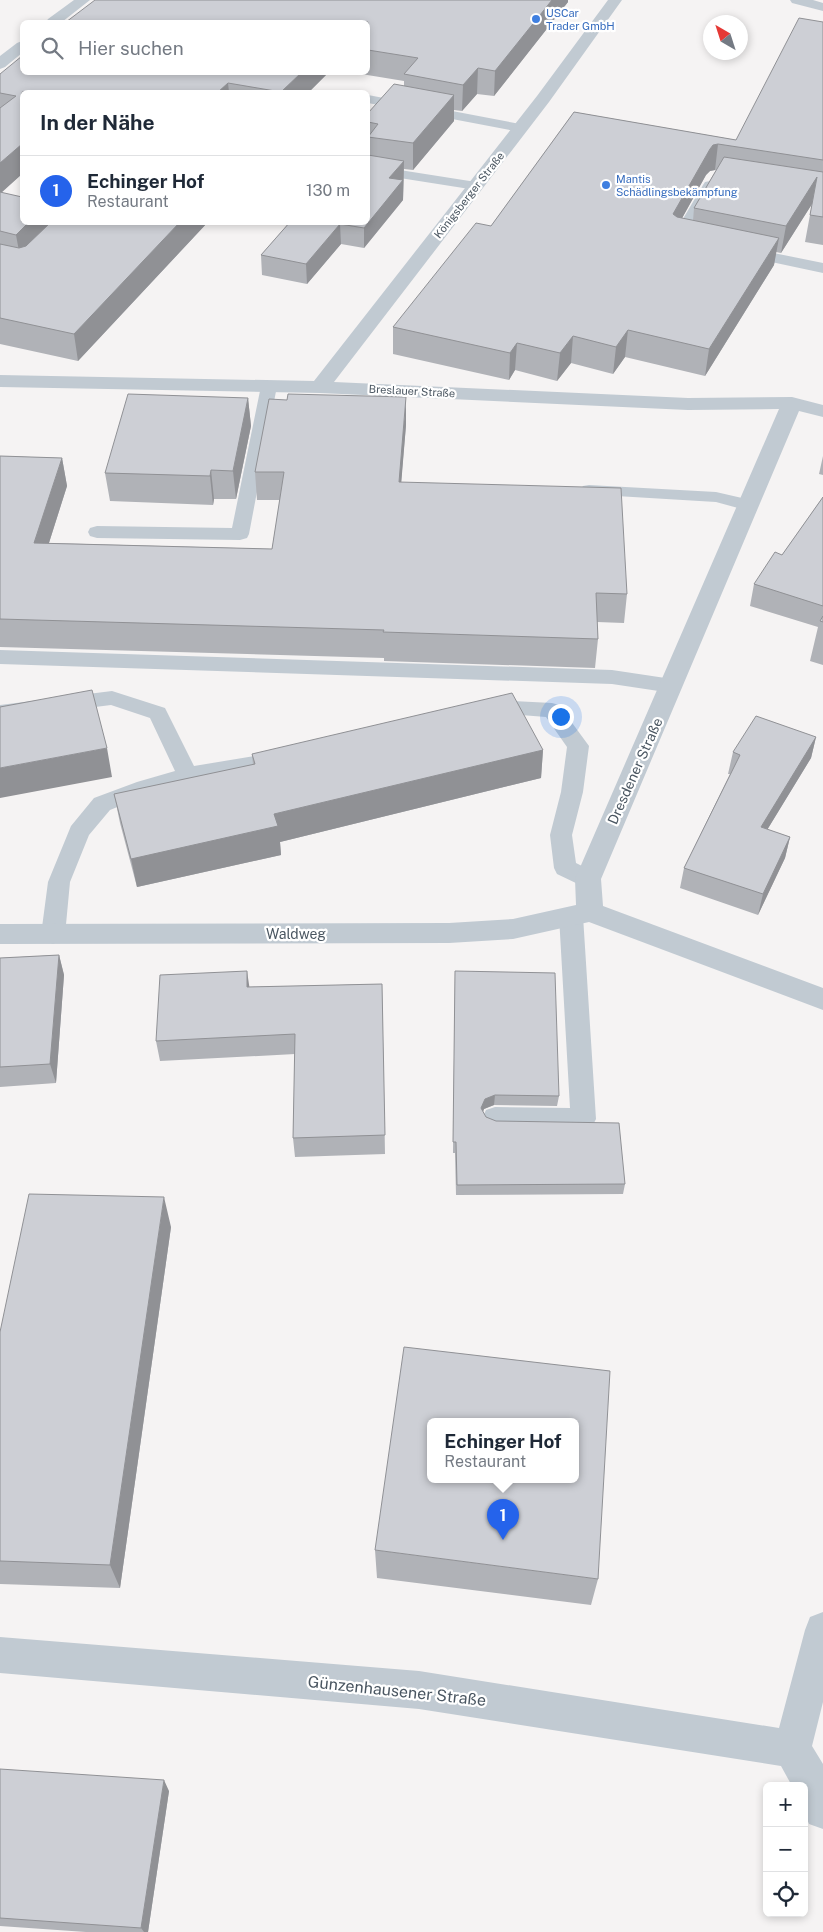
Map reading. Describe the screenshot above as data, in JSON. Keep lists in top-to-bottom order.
{
  "streets": {
    "street": [
      "Königsberger Straße",
      "Breslauer Straße",
      "Dresdener Straße",
      "Waldweg",
      "Günzenhausener Straße"
    ]
  },
  "crossings": [
    ["Königsberger Straße", "Breslauer Straße"],
    ["Breslauer Straße", "Dresdener Straße"],
    ["Dresdener Straße", "Waldweg"]
  ],
  "places": ["USCar Trader GmbH", "Mantis Schädlingsbekämpfung"],
  "north": "top left",
  "page": {
    "search": "Hier suchen",
    "heading": "In der Nähe",
    "list": [
      {
        "mark": "1",
        "name": "Echinger Hof",
        "note": "Restaurant",
        "value": "130 m"
      }
    ],
    "popup": ["Echinger Hof", "Restaurant"],
    "pins": "1",
    "map_buttons": ["+", "−"]
  }
}
